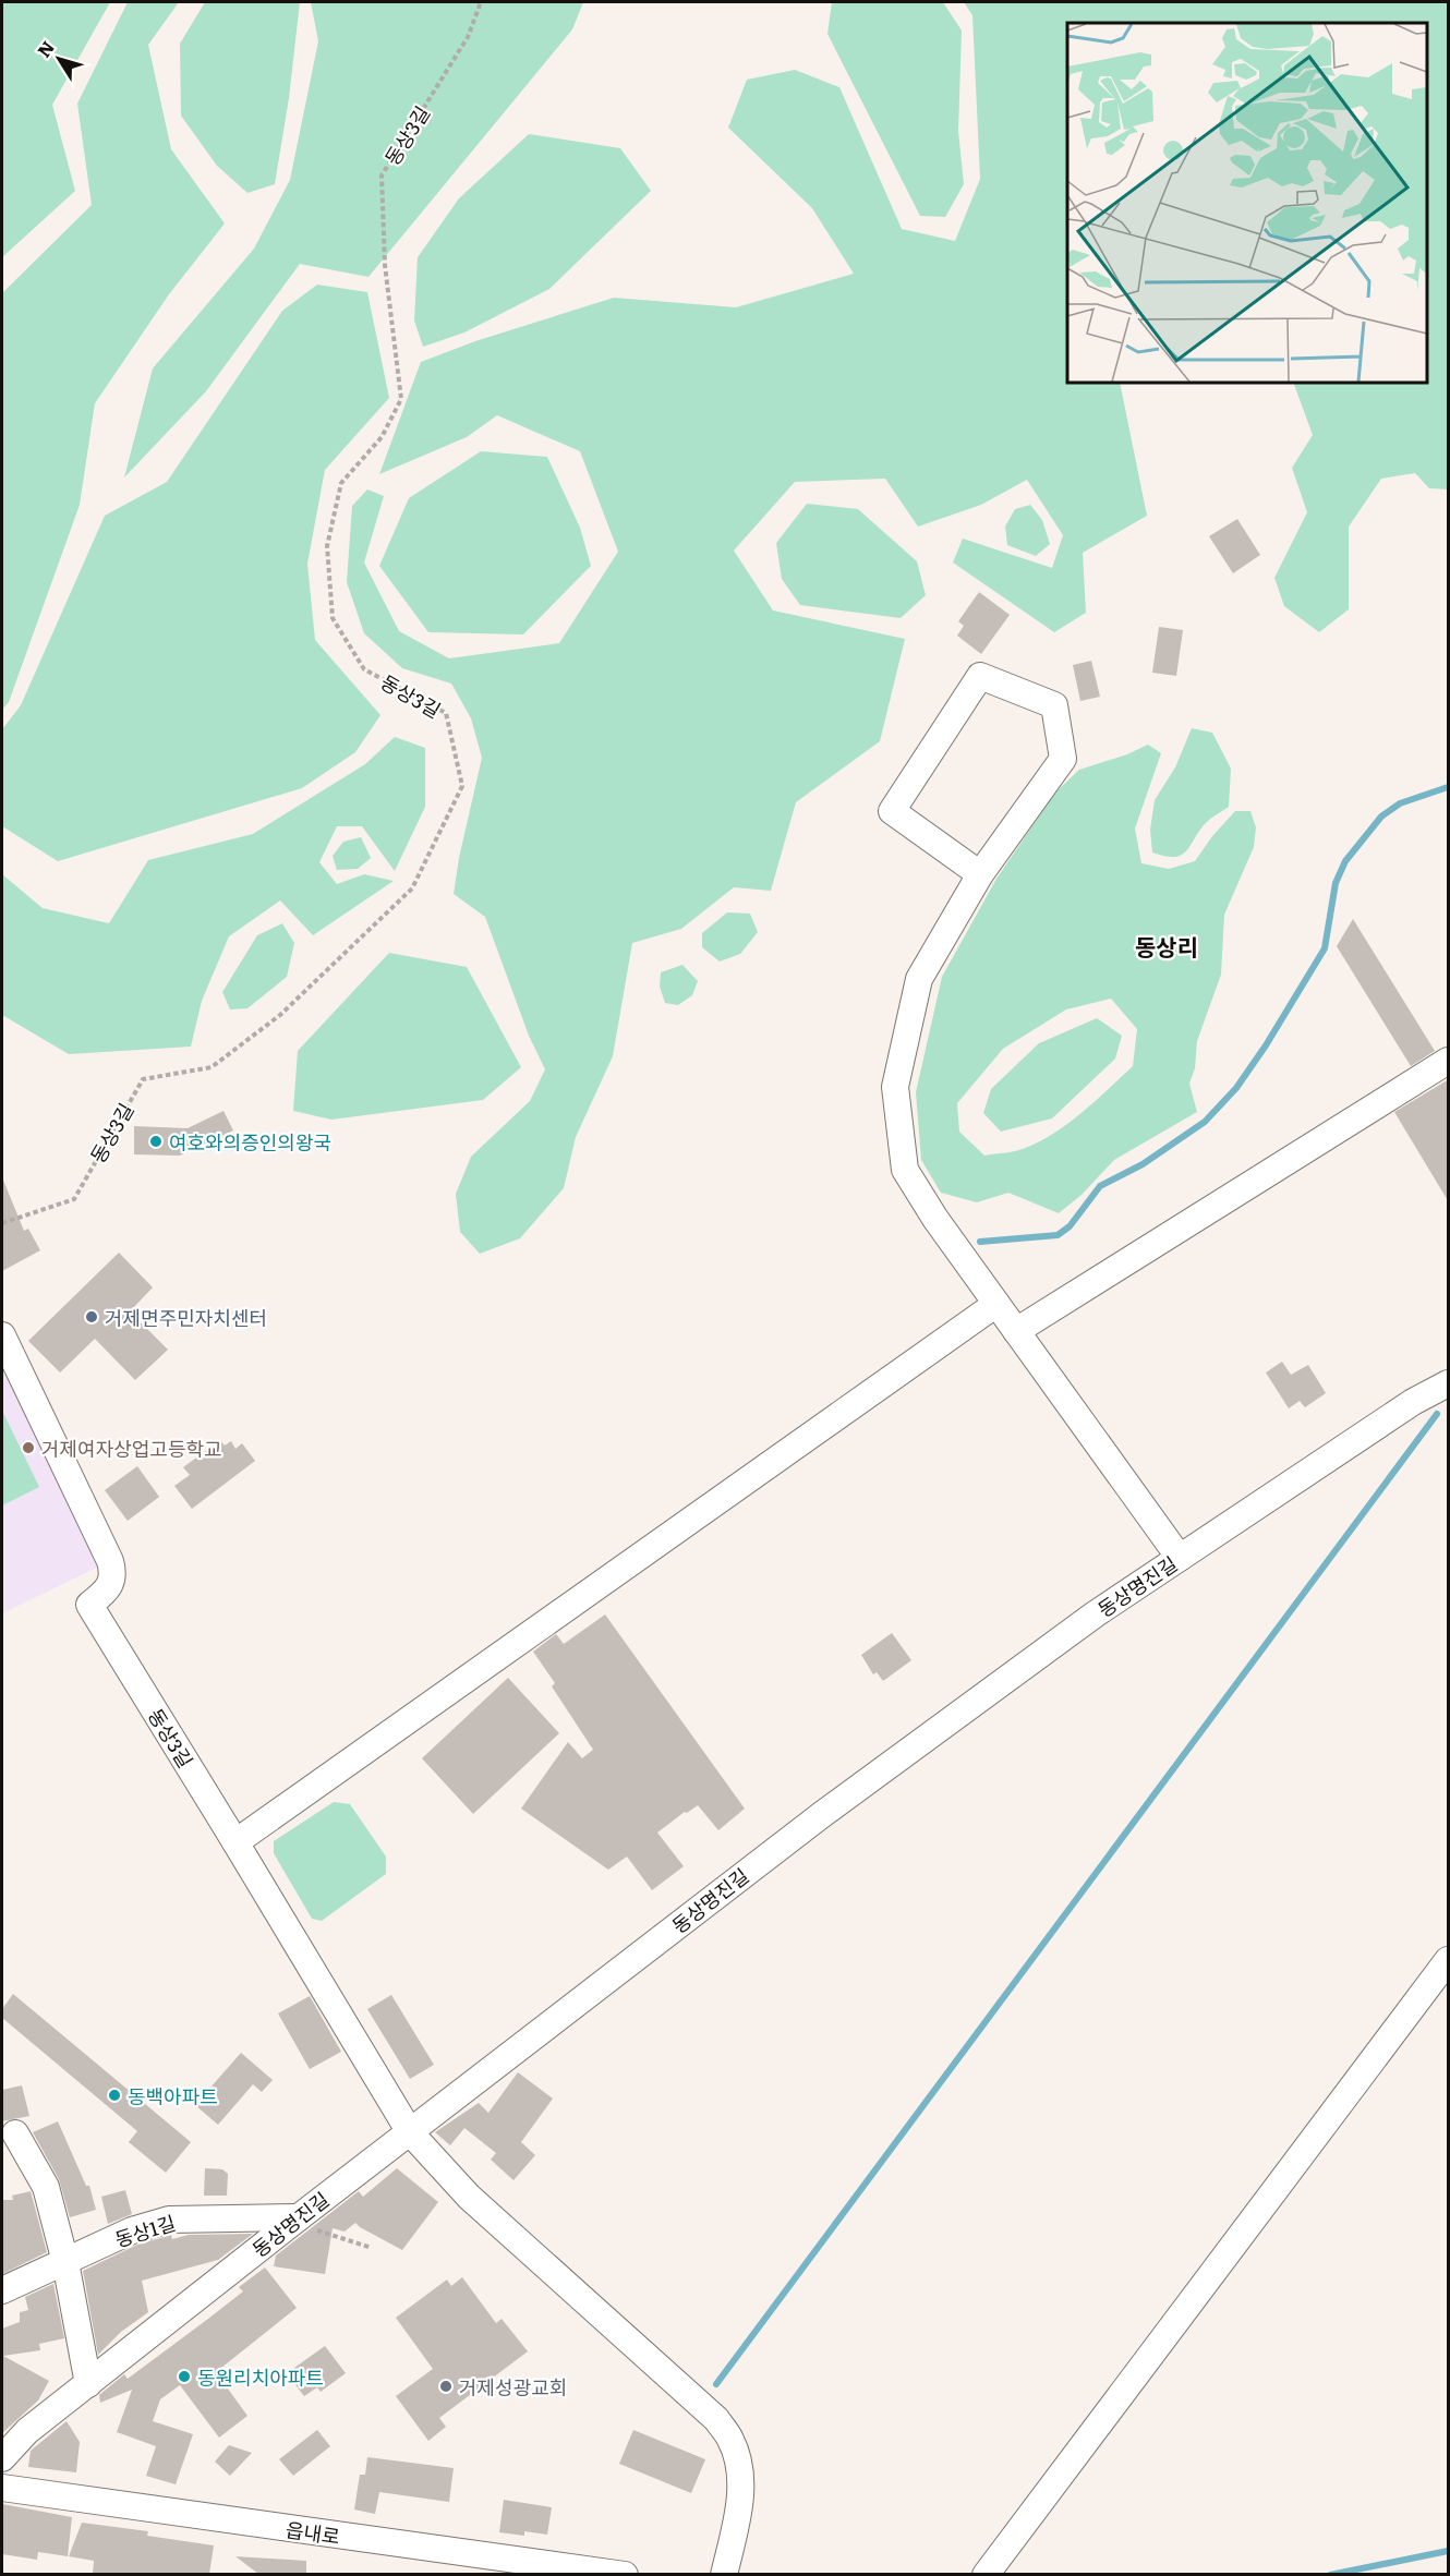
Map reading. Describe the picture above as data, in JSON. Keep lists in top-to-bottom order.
{
  "streets": {
    "street": [
      "동상3길",
      "동상명진길",
      "동상1길",
      "읍내로"
    ]
  },
  "crossings": [
    ["동상3길", "동상명진길"],
    ["동상명진길", "동상1길"]
  ],
  "districts": ["동상리"],
  "places": [
    "여호와의증인의왕국",
    "거제면주민자치센터",
    "거제여자상업고등학교",
    "동백아파트",
    "동원리치아파트",
    "거제성광교회"
  ],
  "north": "top left"
}
